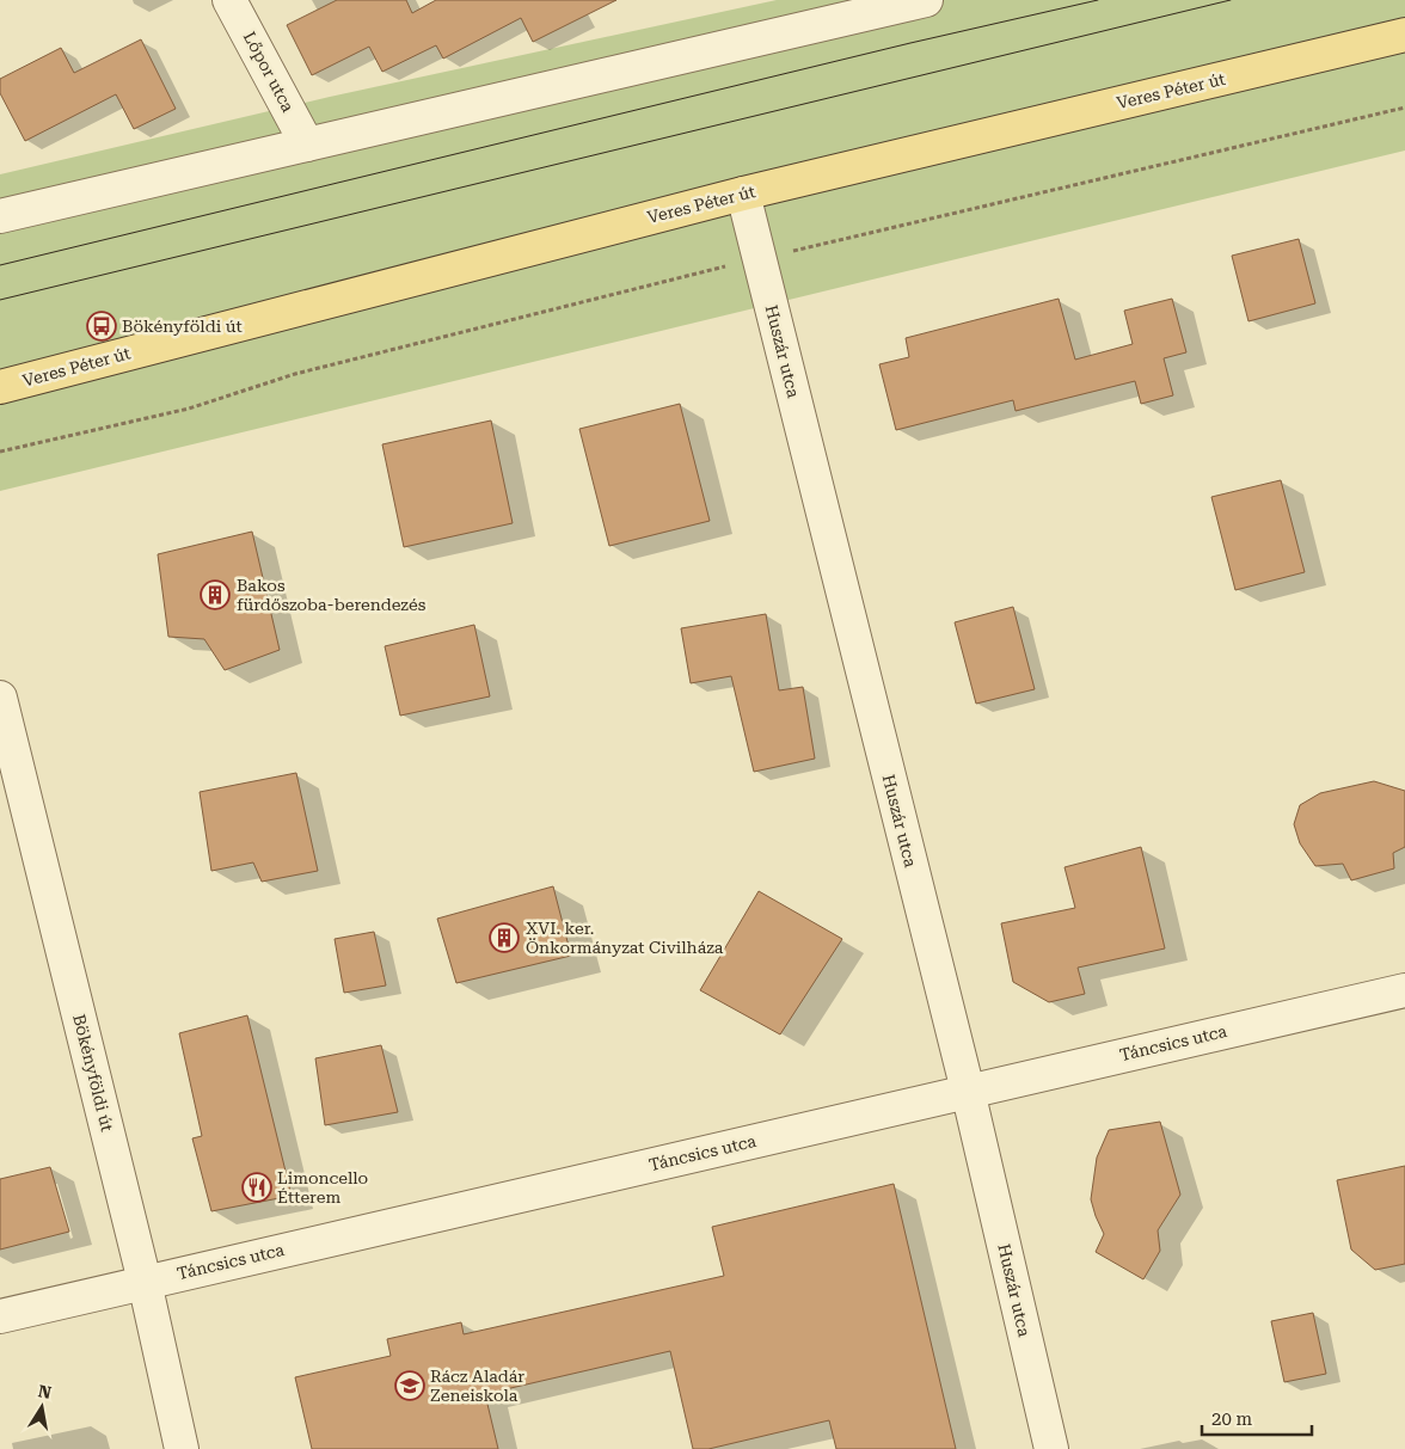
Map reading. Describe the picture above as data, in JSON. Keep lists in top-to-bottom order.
{
  "streets": {
    "main road": ["Veres Péter út"],
    "street": [
      "Lőpor utca",
      "Huszár utca",
      "Táncsics utca",
      "Bökényföldi út"
    ]
  },
  "crossings": [
    ["Veres Péter út", "Huszár utca"],
    ["Huszár utca", "Táncsics utca"],
    ["Táncsics utca", "Bökényföldi út"]
  ],
  "places": {
    "bus stop": ["Bökényföldi út"],
    "building": ["Bakos fürdőszoba-berendezés", "XVI. ker. Önkormányzat Civilháza"],
    "restaurant": ["Limoncello Étterem"],
    "school or university": ["Rácz Aladár Zeneiskola"]
  },
  "scale_bar": "20 m",
  "north": "top"
}
